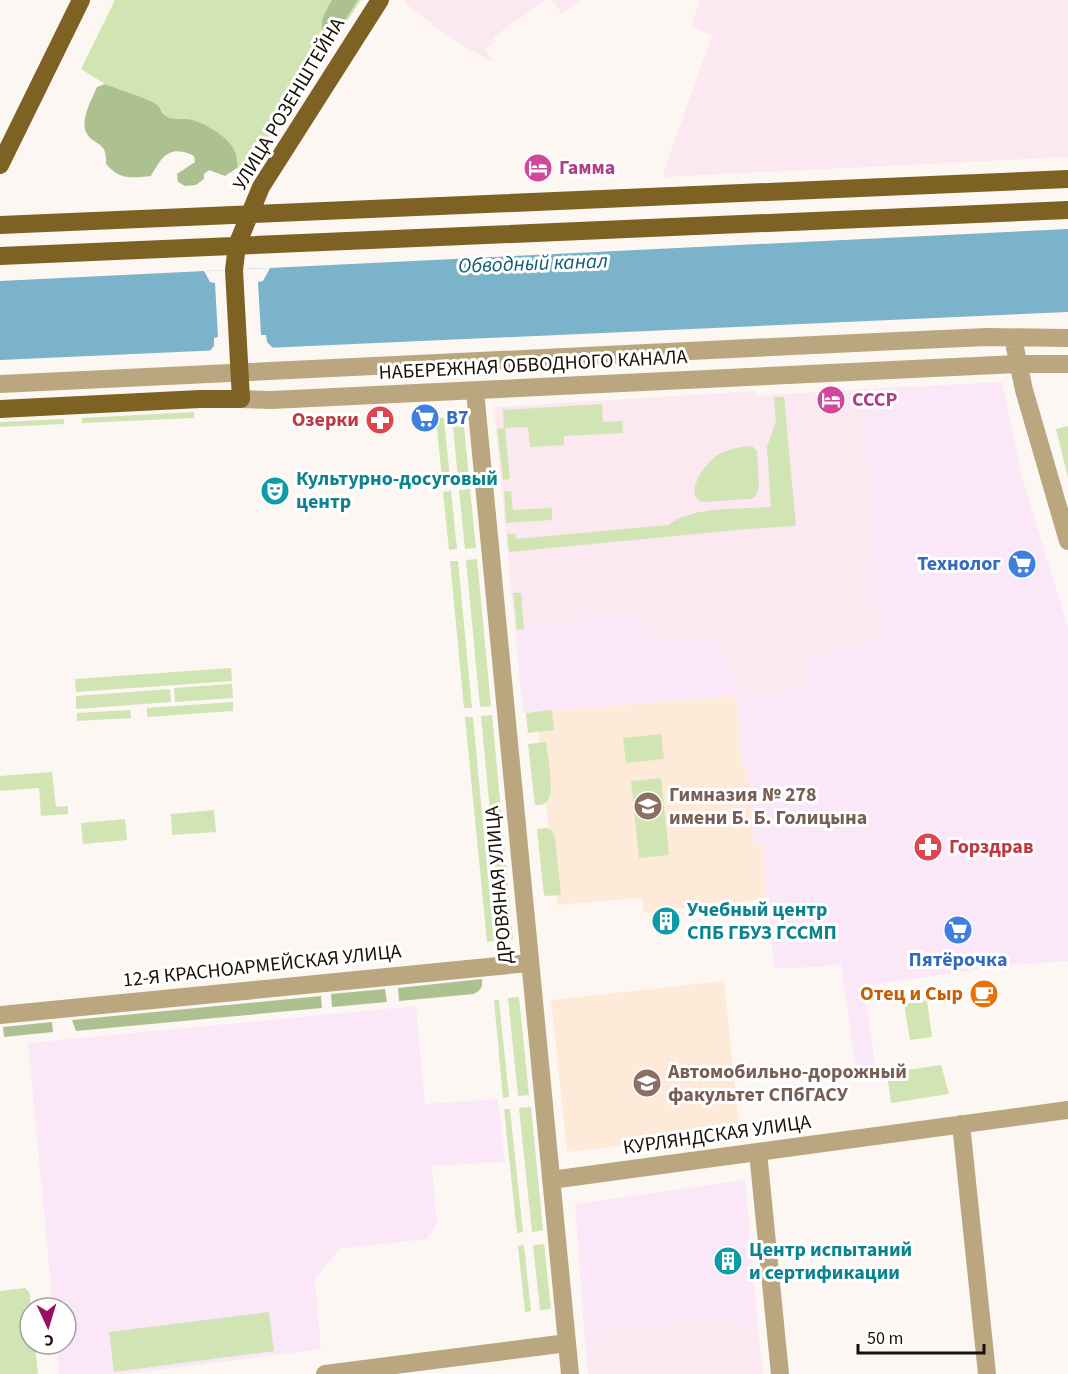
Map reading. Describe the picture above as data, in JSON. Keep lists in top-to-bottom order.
{
  "streets": {
    "main road": ["УЛИЦА РОЗЕНШТЕЙНА", "НАБЕРЕЖНАЯ ОБВОДНОГО КАНАЛА"],
    "street": ["ДРОВЯНАЯ УЛИЦА", "12-Я КРАСНОАРМЕЙСКАЯ УЛИЦА", "КУРЛЯНДСКАЯ УЛИЦА"]
  },
  "crossings": [
    ["УЛИЦА РОЗЕНШТЕЙНА", "НАБЕРЕЖНАЯ ОБВОДНОГО КАНАЛА"],
    ["НАБЕРЕЖНАЯ ОБВОДНОГО КАНАЛА", "ДРОВЯНАЯ УЛИЦА"],
    ["ДРОВЯНАЯ УЛИЦА", "12-Я КРАСНОАРМЕЙСКАЯ УЛИЦА"],
    ["ДРОВЯНАЯ УЛИЦА", "КУРЛЯНДСКАЯ УЛИЦА"]
  ],
  "water": ["Обводный канал"],
  "places": {
    "hotel": ["Гамма", "СССР"],
    "supermarket": ["В7", "Технолог", "Пятёрочка"],
    "pharmacy": ["Озерки", "Горздрав"],
    "theatre": ["Культурно-досуговый центр"],
    "school or university": ["Гимназия № 278 имени Б. Б. Голицына", "Автомобильно-дорожный факультет СПбГАСУ"],
    "building": ["Учебный центр СПБ ГБУЗ ГССМП", "Центр испытаний и сертификации"],
    "cafe": ["Отец и Сыр"]
  },
  "scale_bar": "50 m",
  "north": "bottom"
}
